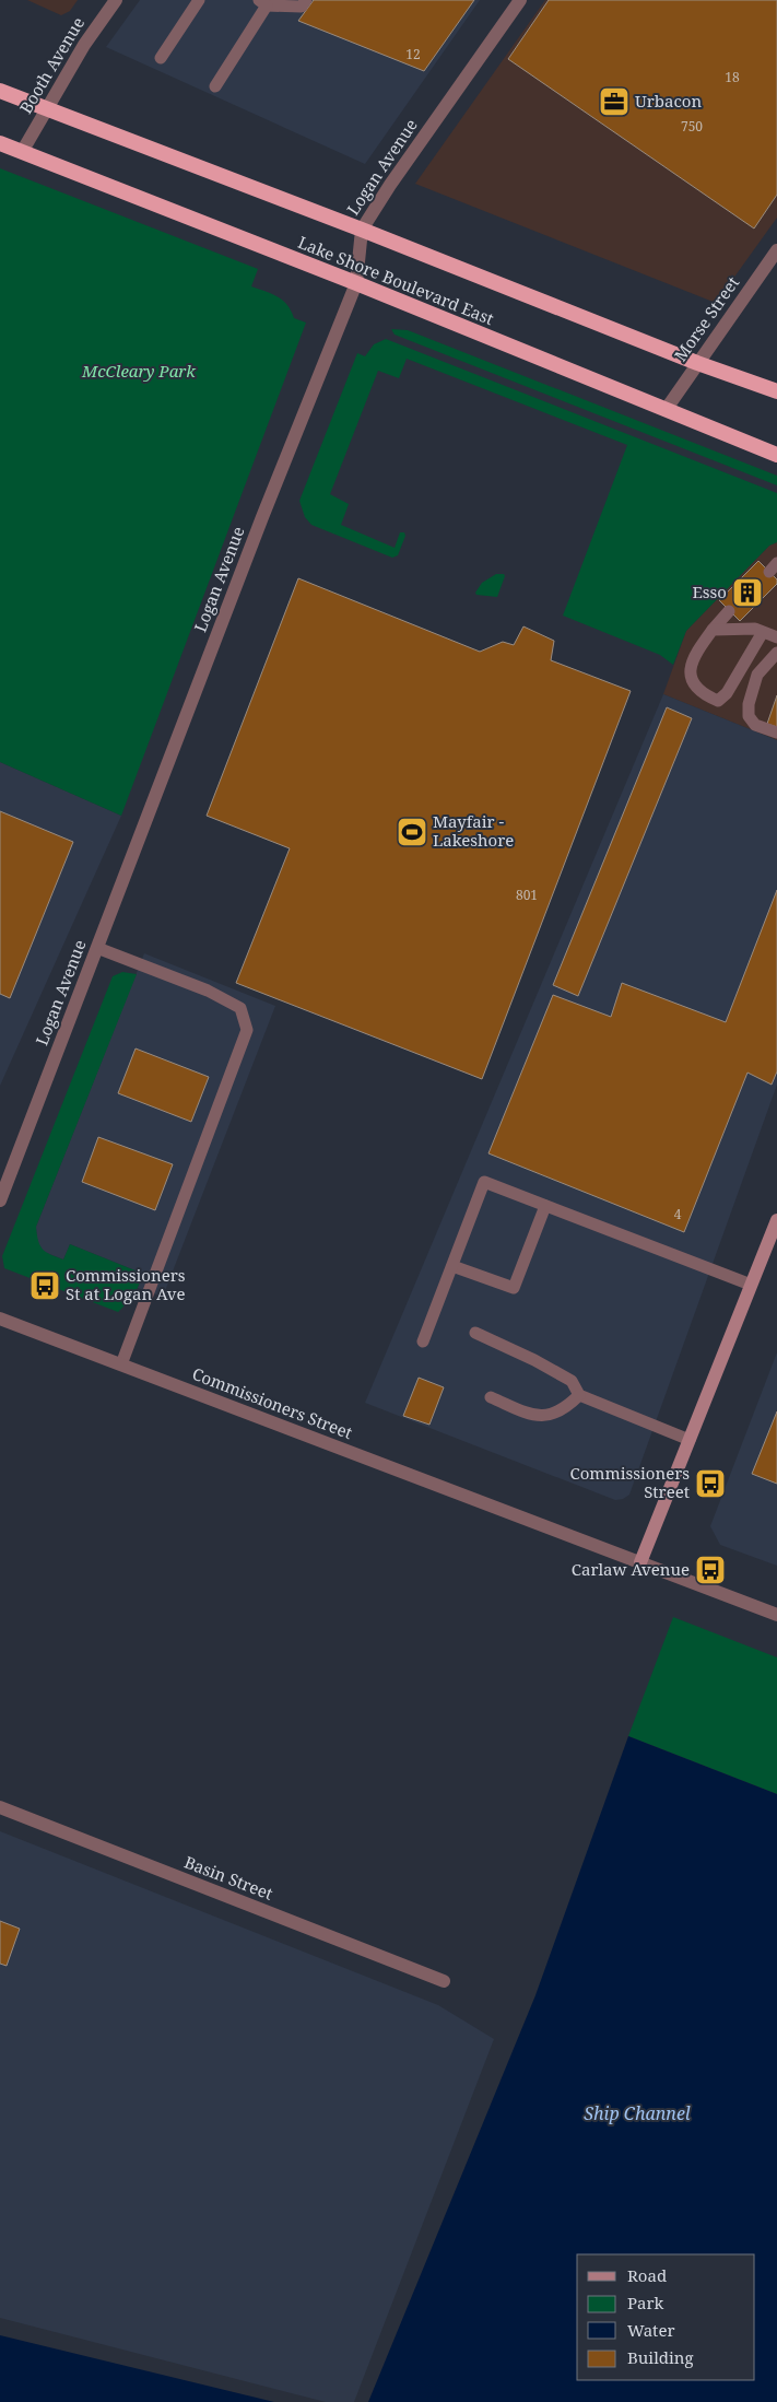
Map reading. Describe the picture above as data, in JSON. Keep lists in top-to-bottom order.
{
  "streets": {
    "highway": ["Lake Shore Boulevard East"],
    "street": [
      "Booth Avenue",
      "Logan Avenue",
      "Morse Street",
      "Commissioners Street",
      "Basin Street"
    ]
  },
  "crossings": [
    ["Booth Avenue", "Lake Shore Boulevard East"],
    ["Logan Avenue", "Lake Shore Boulevard East"],
    ["Lake Shore Boulevard East", "Morse Street"]
  ],
  "water": ["Ship Channel"],
  "parks": ["McCleary Park"],
  "places": {
    "office": ["Urbacon"],
    "building": ["Esso"],
    "sports": ["Mayfair - Lakeshore"],
    "bus stop": ["Commissioners St at Logan Ave", "Commissioners Street", "Carlaw Avenue"]
  },
  "house_numbers": [
    "12",
    "18",
    "750",
    "801",
    "4"
  ],
  "legend": [
    "Road",
    "Park",
    "Water",
    "Building"
  ]
}
